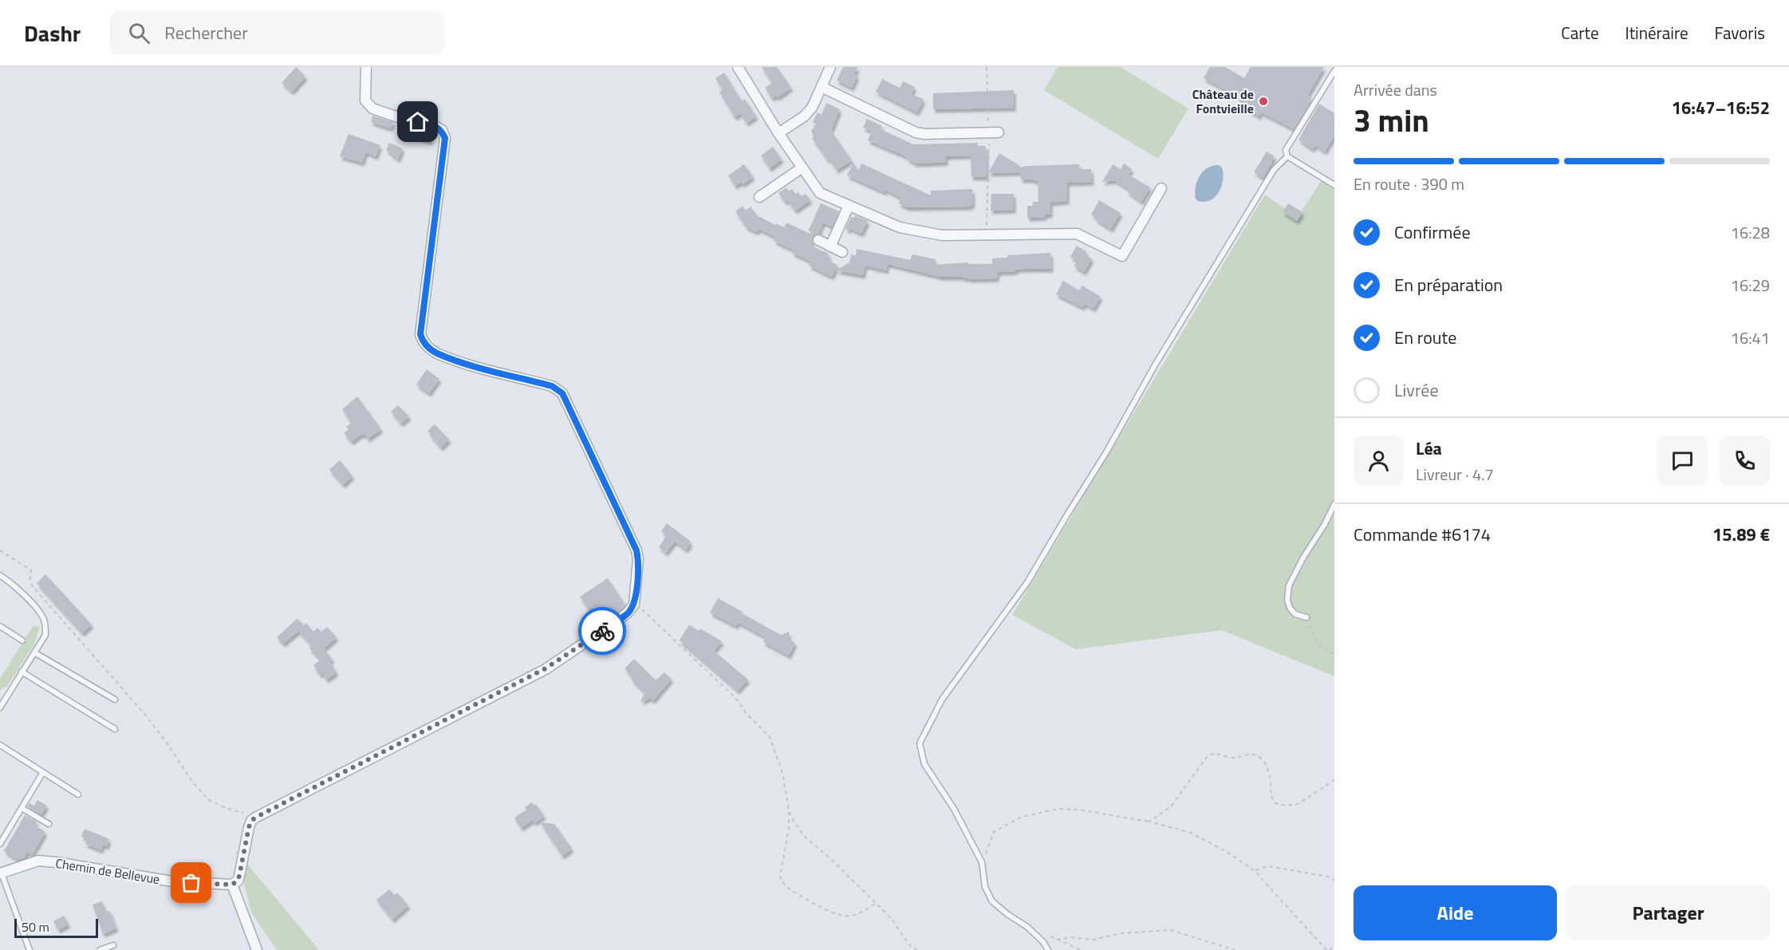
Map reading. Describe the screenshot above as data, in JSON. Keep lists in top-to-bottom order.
{
  "streets": {
    "street": ["Chemin de Bellevue"]
  },
  "places": ["Château de Fontvieille"],
  "scale_bar": "50 m",
  "page": {
    "header": "Dashr",
    "search": "Rechercher",
    "nav": ["Carte", "Itinéraire", "Favoris"],
    "heading": ["3 min", "Arrivée dans", "16:47–16:52"],
    "panel": [
      "Léa",
      "Livreur · 4.7",
      "Commande #6174",
      "15.89 €"
    ],
    "bar": "En route · 390 m",
    "list": [
      ["Confirmée", "16:28"],
      ["En préparation", "16:29"],
      ["En route", "16:41"],
      "Livrée"
    ],
    "buttons": ["Aide", "Partager"],
    "scale": "50 m"
  }
}
